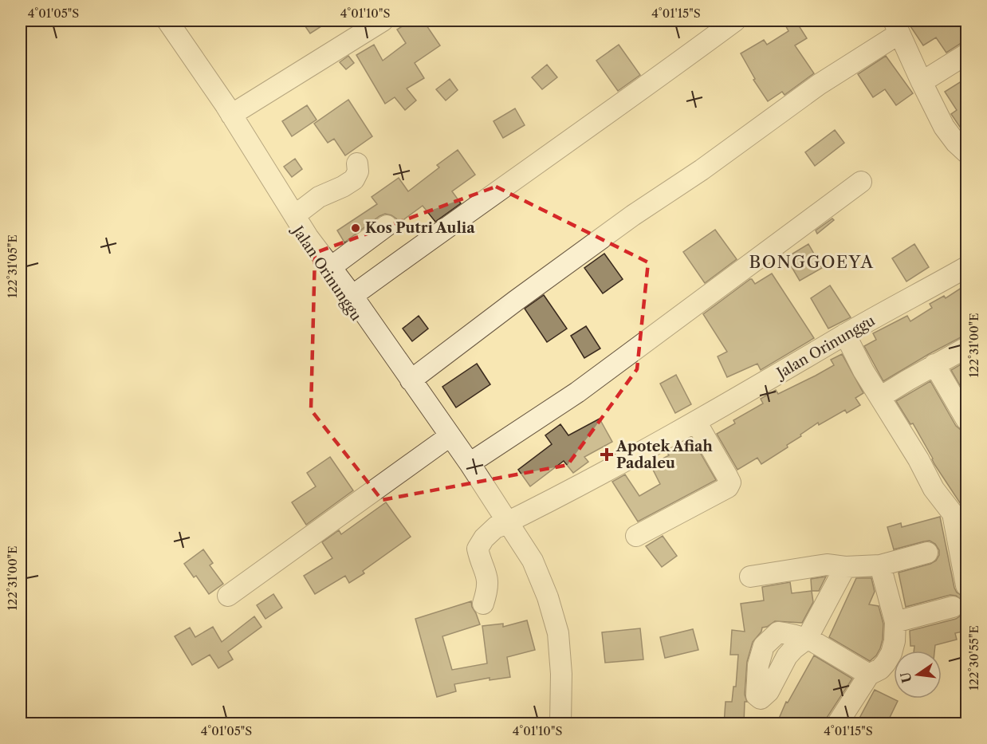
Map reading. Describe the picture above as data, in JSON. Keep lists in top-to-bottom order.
{
  "streets": {
    "street": ["Jalan Orinunggu"]
  },
  "districts": ["BONGGOEYA"],
  "places": {
    "other": ["Kos Putri Aulia"],
    "health": ["Apotek Afiah Padaleu"]
  },
  "north": "left",
  "coordinates": [
    "4°01'05\"S",
    "4°01'10\"S",
    "4°01'15\"S",
    "122°31'05\"E",
    "122°31'00\"E",
    "122°30'55\"E"
  ]
}
